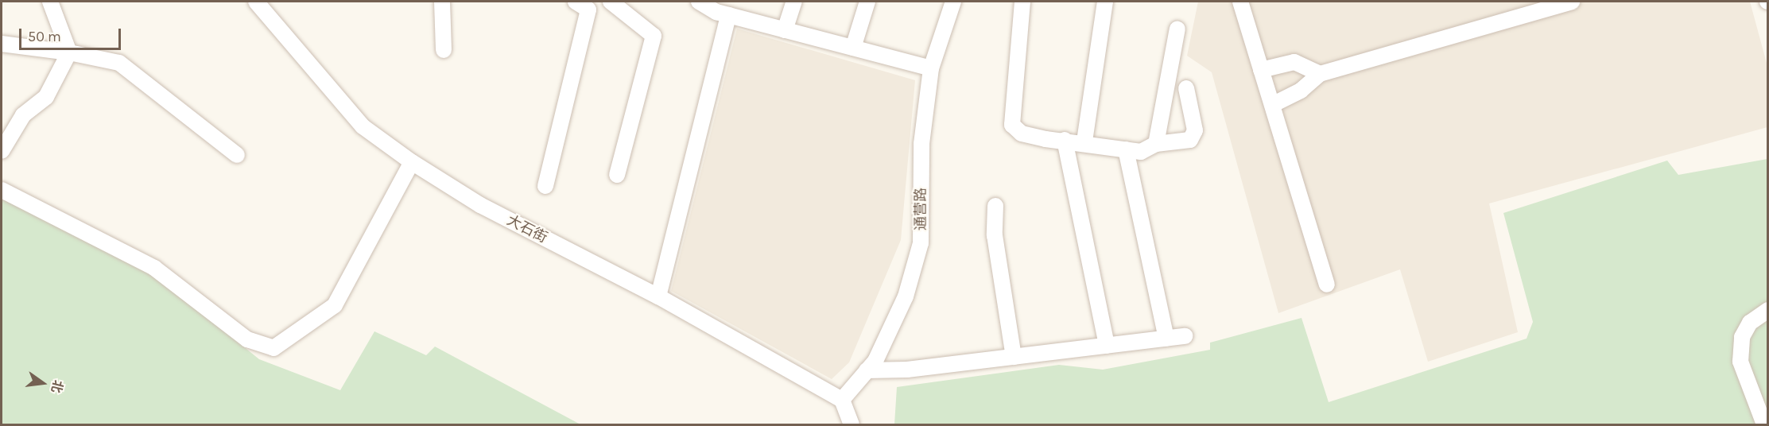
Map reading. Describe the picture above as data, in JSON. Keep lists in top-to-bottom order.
{
  "streets": {
    "street": ["通营路", "大石街"]
  },
  "crossings": [
    ["通营路", "大石街"]
  ],
  "scale_bar": "50 m",
  "north": "right"
}
